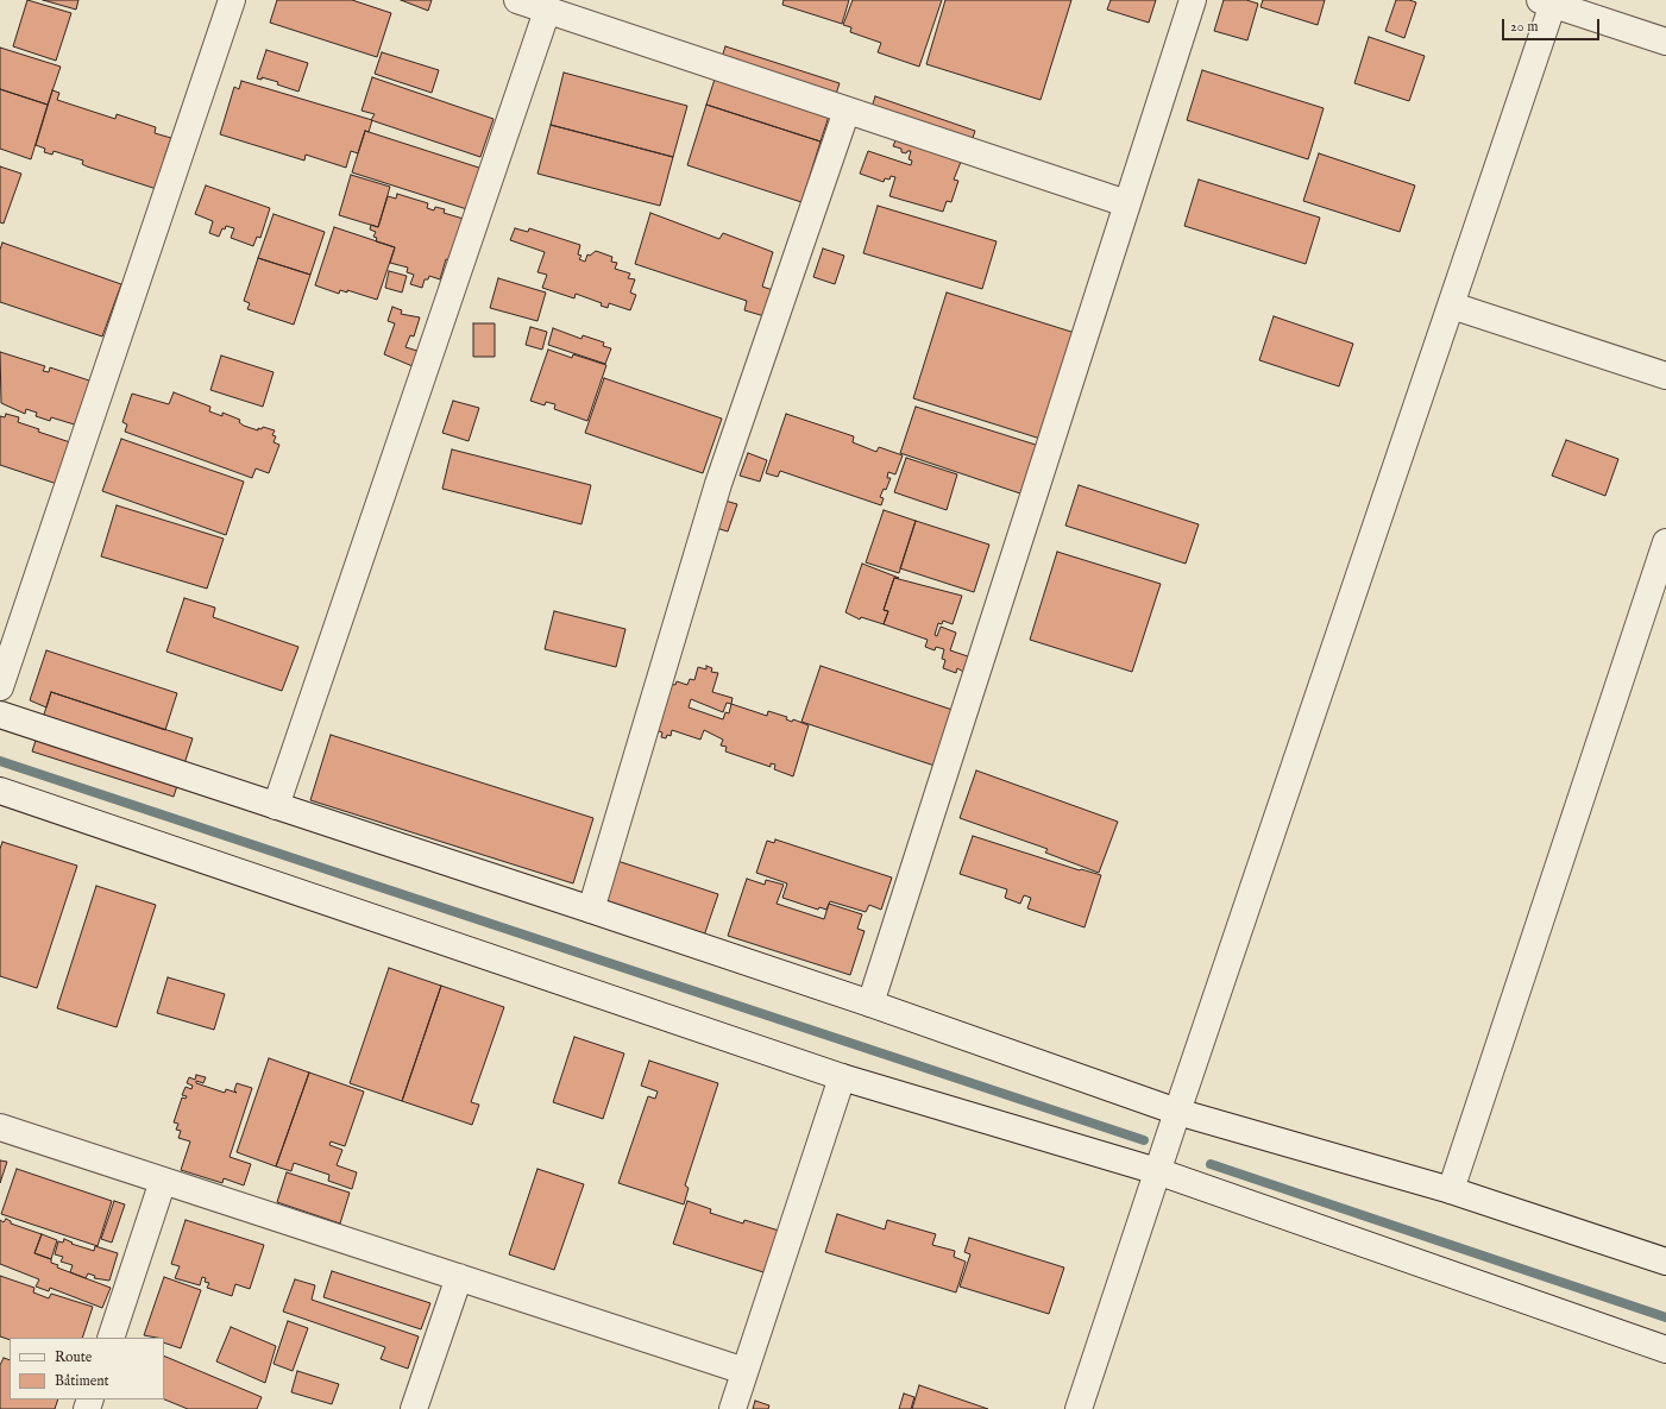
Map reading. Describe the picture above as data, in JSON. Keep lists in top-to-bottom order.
{
  "legend": ["Route", "Bâtiment"],
  "scale_bar": "20 m"
}
